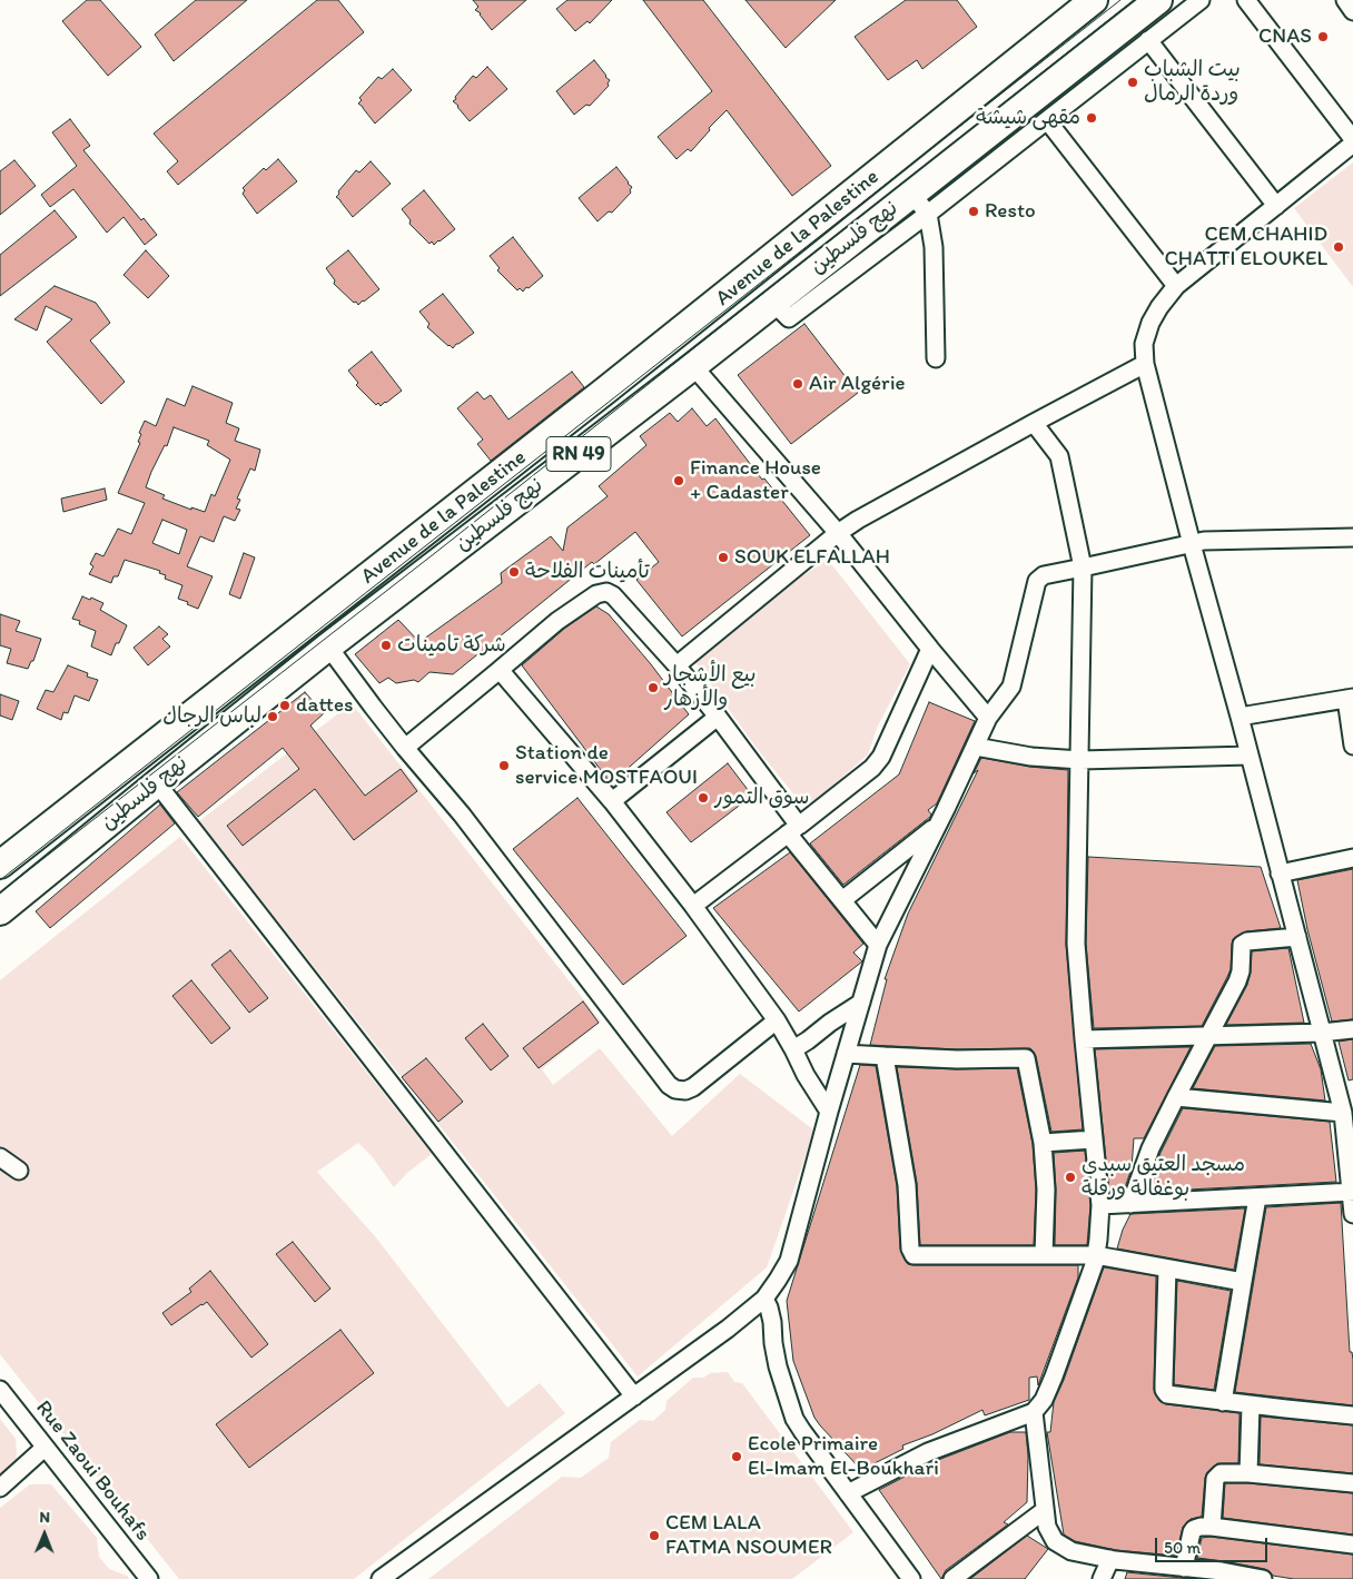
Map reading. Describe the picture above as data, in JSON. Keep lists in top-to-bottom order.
{
  "streets": {
    "main road": ["Avenue de la Palestine", "نهج فلسطين", "RN 49"],
    "street": ["Rue Zaoui Bouhafs"]
  },
  "places": [
    "CNAS",
    "بيت الشباب وردة الرمال",
    "مقهى شيشة",
    "Resto",
    "CEM CHAHID CHATTI ELOUKEL",
    "Air Algérie",
    "Finance House + Cadaster",
    "SOUK ELFALLAH",
    "تأمينات الفلاحة",
    "شركة تامينات",
    "بيع الأشجار والأزهار",
    "dattes",
    "لباس الرجال",
    "Station de service MOSTFAOUI",
    "سوق التمور",
    "مسجد العتيق سبدي بوغفالة ورقلة",
    "Ecole Primaire El-Imam El-Boukhari",
    "CEM LALA FATMA NSOUMER"
  ],
  "scale_bar": "50 m",
  "north": "top"
}
